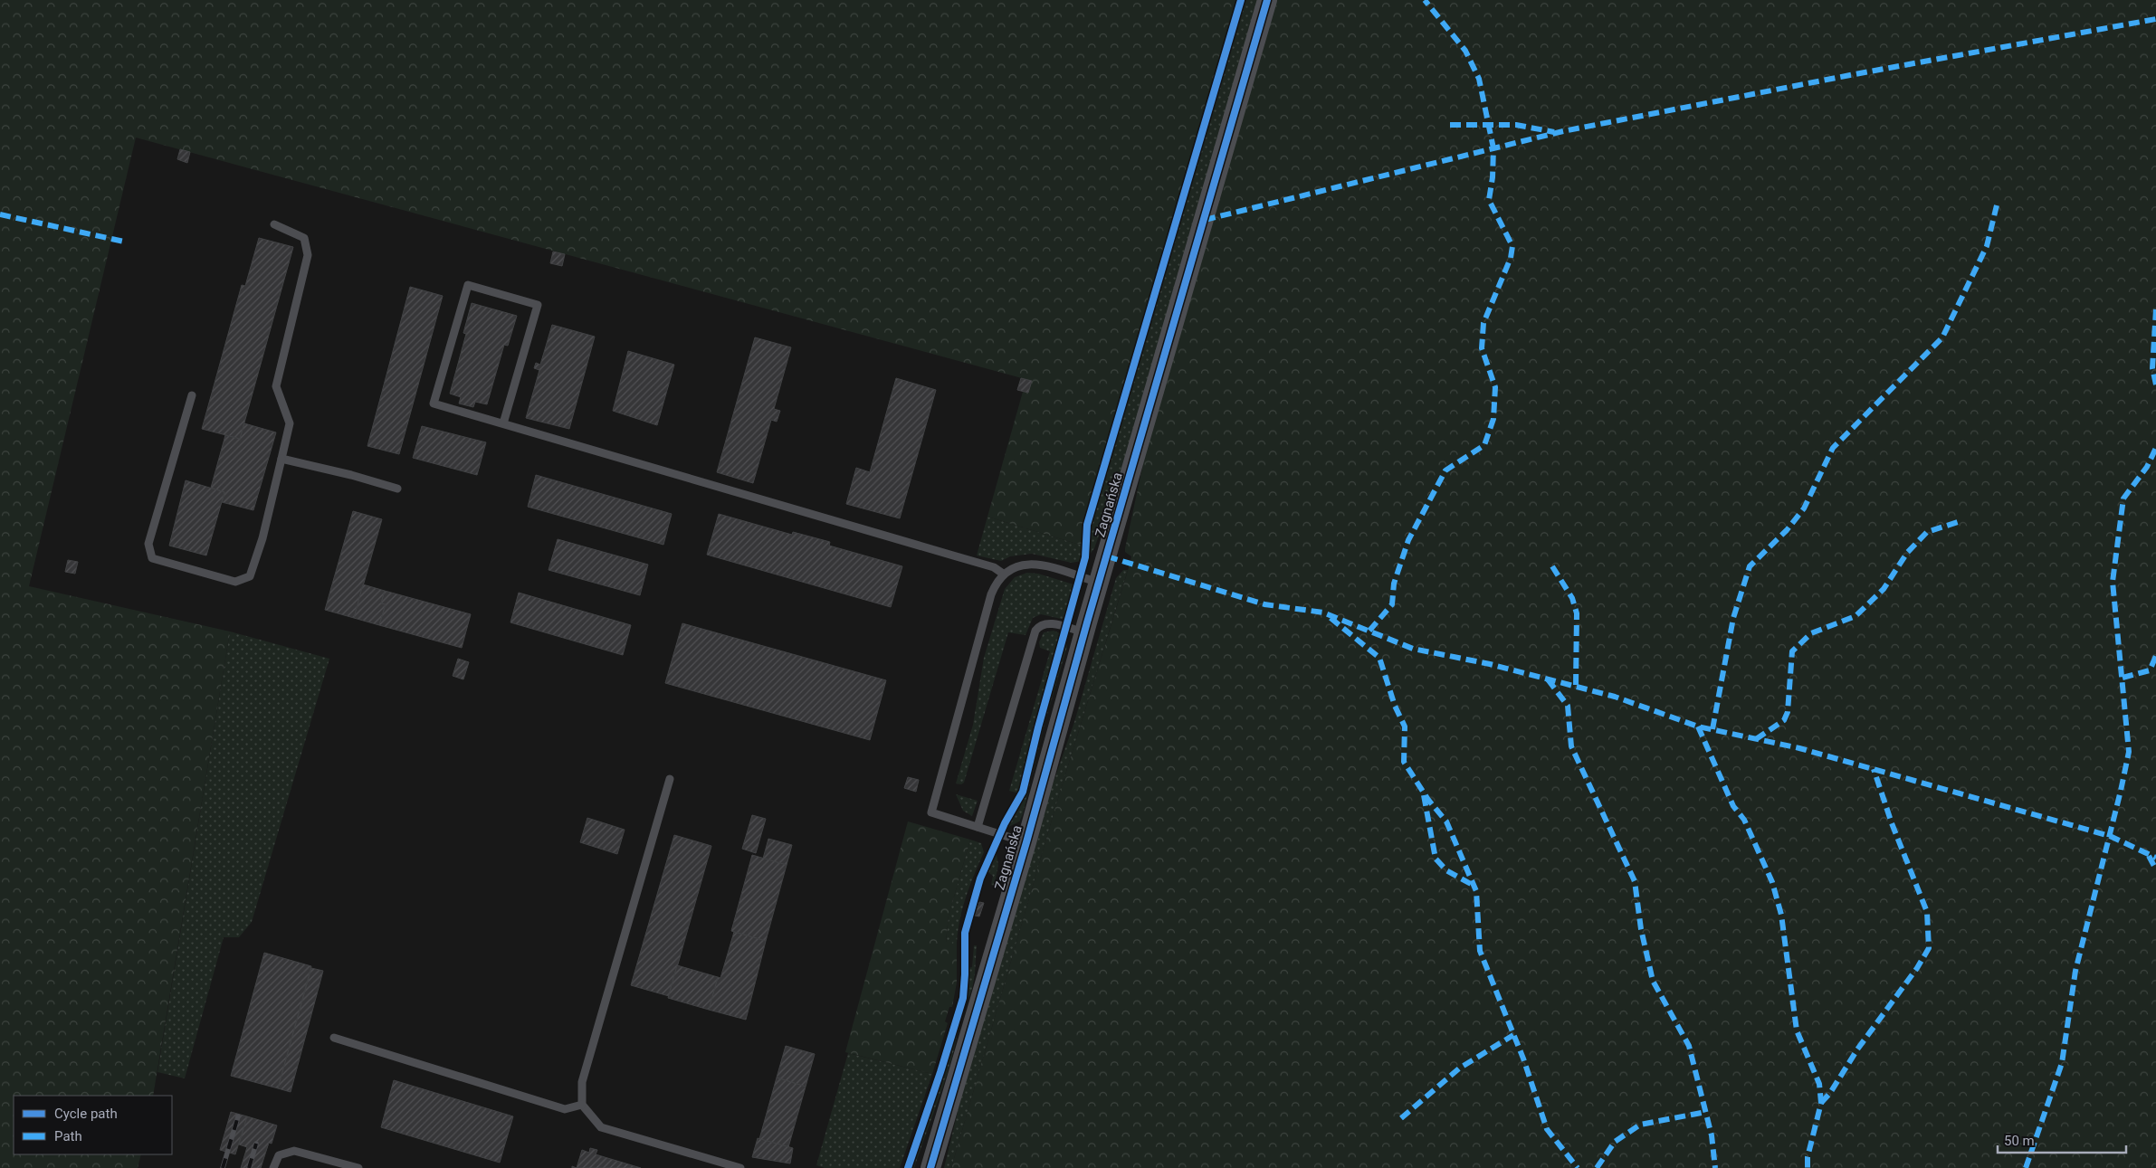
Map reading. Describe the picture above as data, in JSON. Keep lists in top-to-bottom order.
{
  "streets": {
    "street": ["Zagnańska"]
  },
  "legend": ["Cycle path", "Path"],
  "scale_bar": "50 m"
}
